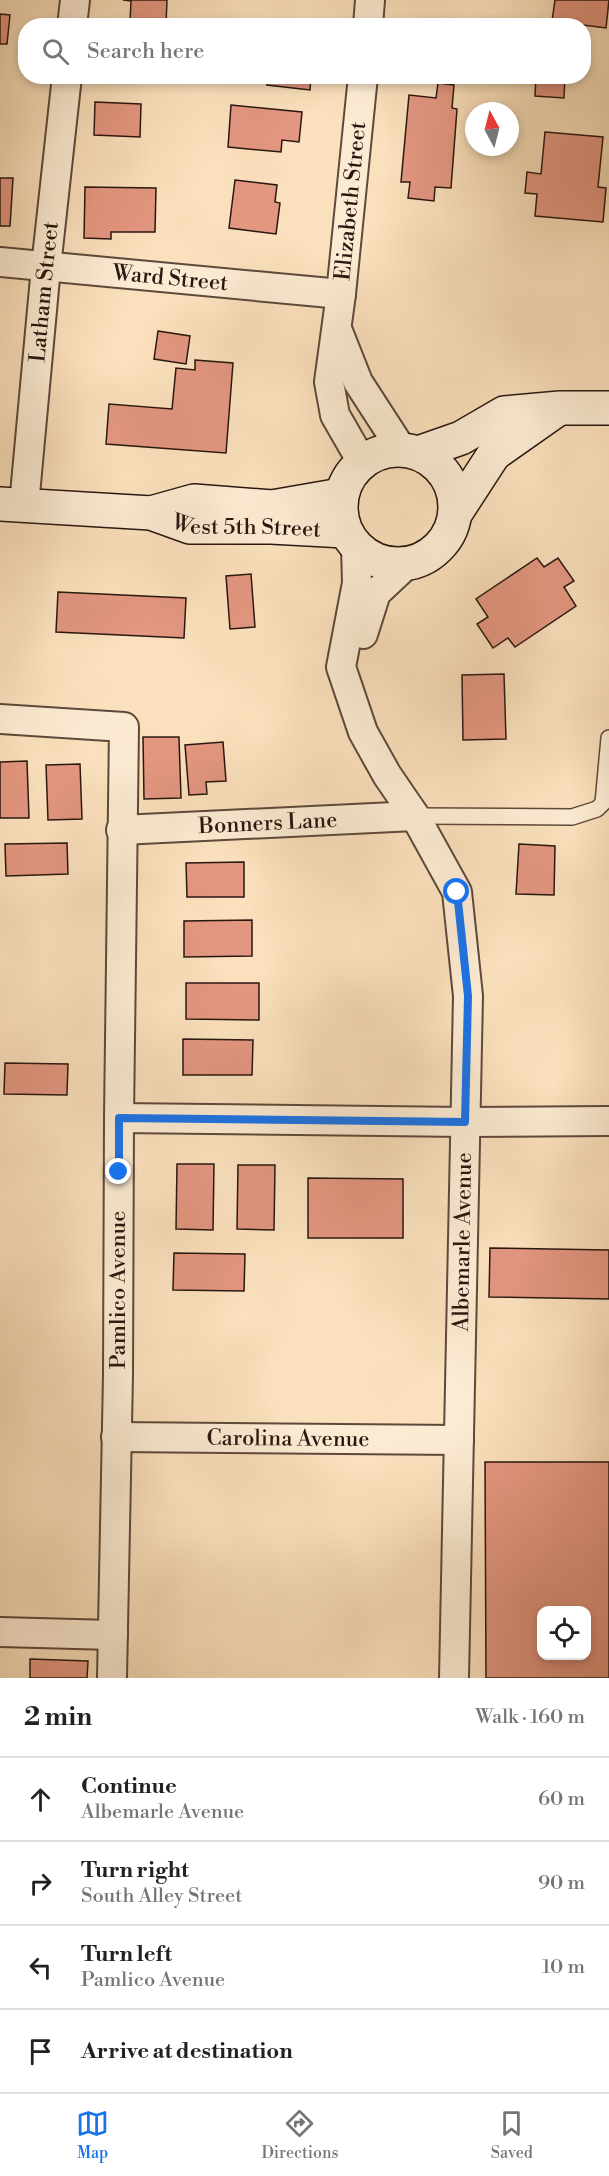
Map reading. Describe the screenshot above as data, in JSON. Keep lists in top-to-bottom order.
{
  "streets": {
    "main road": ["West 5th Street"],
    "street": [
      "Elizabeth Street",
      "Ward Street",
      "Latham Street",
      "Bonners Lane",
      "Albemarle Avenue",
      "Pamlico Avenue",
      "Carolina Avenue"
    ]
  },
  "crossings": [
    ["Elizabeth Street", "Ward Street"],
    ["Elizabeth Street", "West 5th Street"],
    ["Elizabeth Street", "Albemarle Avenue"],
    ["Ward Street", "Latham Street"],
    ["Latham Street", "West 5th Street"],
    ["West 5th Street", "Albemarle Avenue"],
    ["Bonners Lane", "Albemarle Avenue"],
    ["Bonners Lane", "Pamlico Avenue"],
    ["Albemarle Avenue", "Carolina Avenue"],
    ["Pamlico Avenue", "Carolina Avenue"]
  ],
  "north": "top",
  "page": {
    "search": "Search here",
    "heading": ["2 min", "Walk · 160 m"],
    "list": [
      ["Continue", "Albemarle Avenue", "60 m"],
      ["Turn right", "South Alley Street", "90 m"],
      ["Turn left", "Pamlico Avenue", "10 m"],
      "Arrive at destination"
    ],
    "nav": ["Map", "Directions", "Saved"]
  }
}
